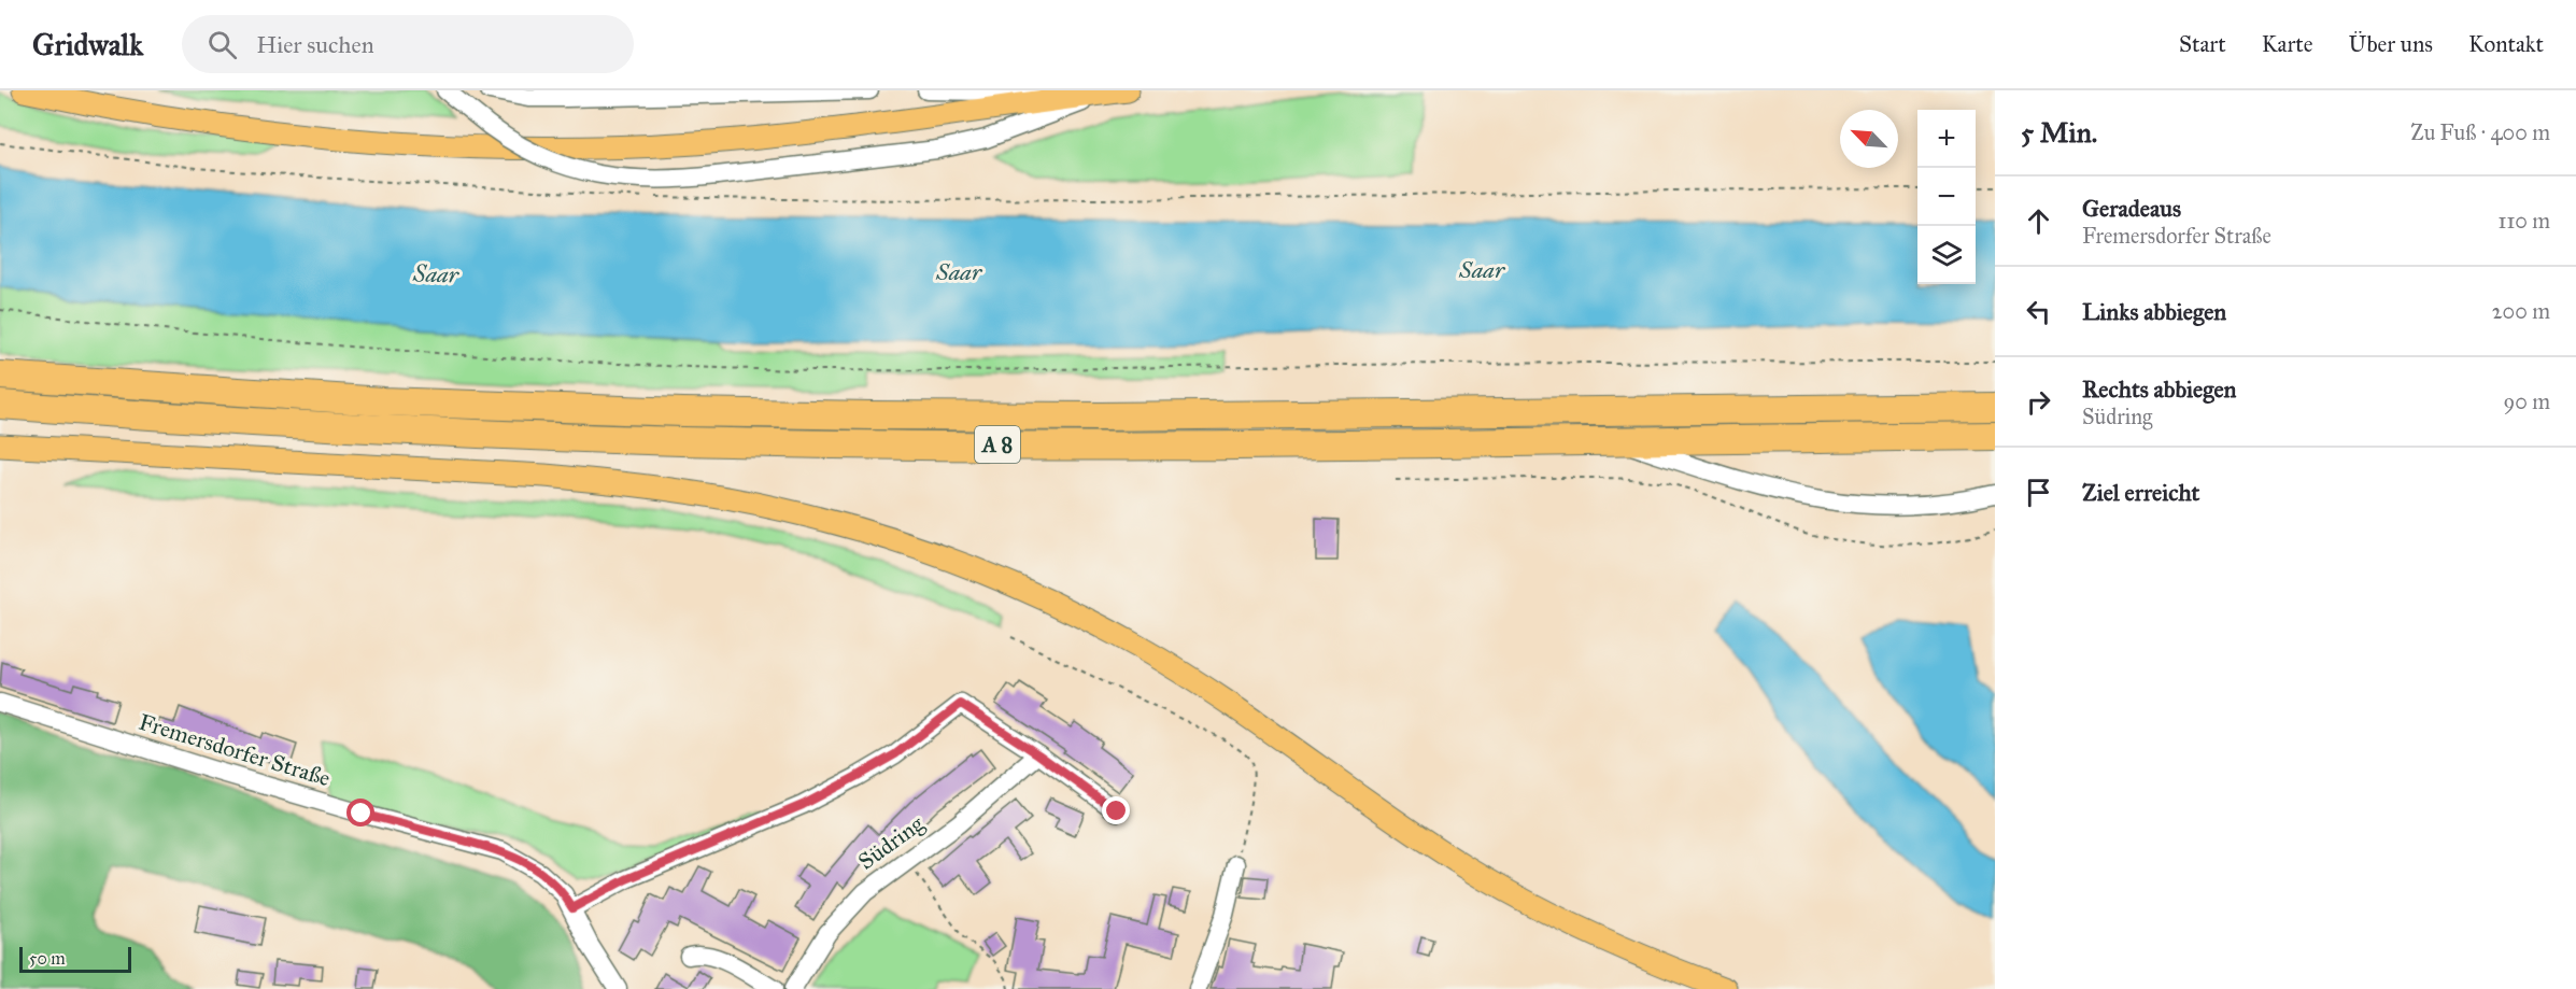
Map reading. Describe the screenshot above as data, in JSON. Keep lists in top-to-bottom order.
{
  "streets": {
    "highway": ["A 8"],
    "street": ["Fremersdorfer Straße", "Südring"]
  },
  "water": ["Saar"],
  "scale_bar": "50 m",
  "north": "top left",
  "page": {
    "header": "Gridwalk",
    "search": "Hier suchen",
    "nav": [
      "Start",
      "Karte",
      "Über uns",
      "Kontakt"
    ],
    "heading": ["5 Min.", "Zu Fuß · 400 m"],
    "map_buttons": ["+", "−"],
    "list": [
      ["Geradeaus", "Fremersdorfer Straße", "110 m"],
      ["Links abbiegen", "200 m"],
      ["Rechts abbiegen", "Südring", "90 m"],
      "Ziel erreicht"
    ],
    "scale": "50 m"
  }
}
